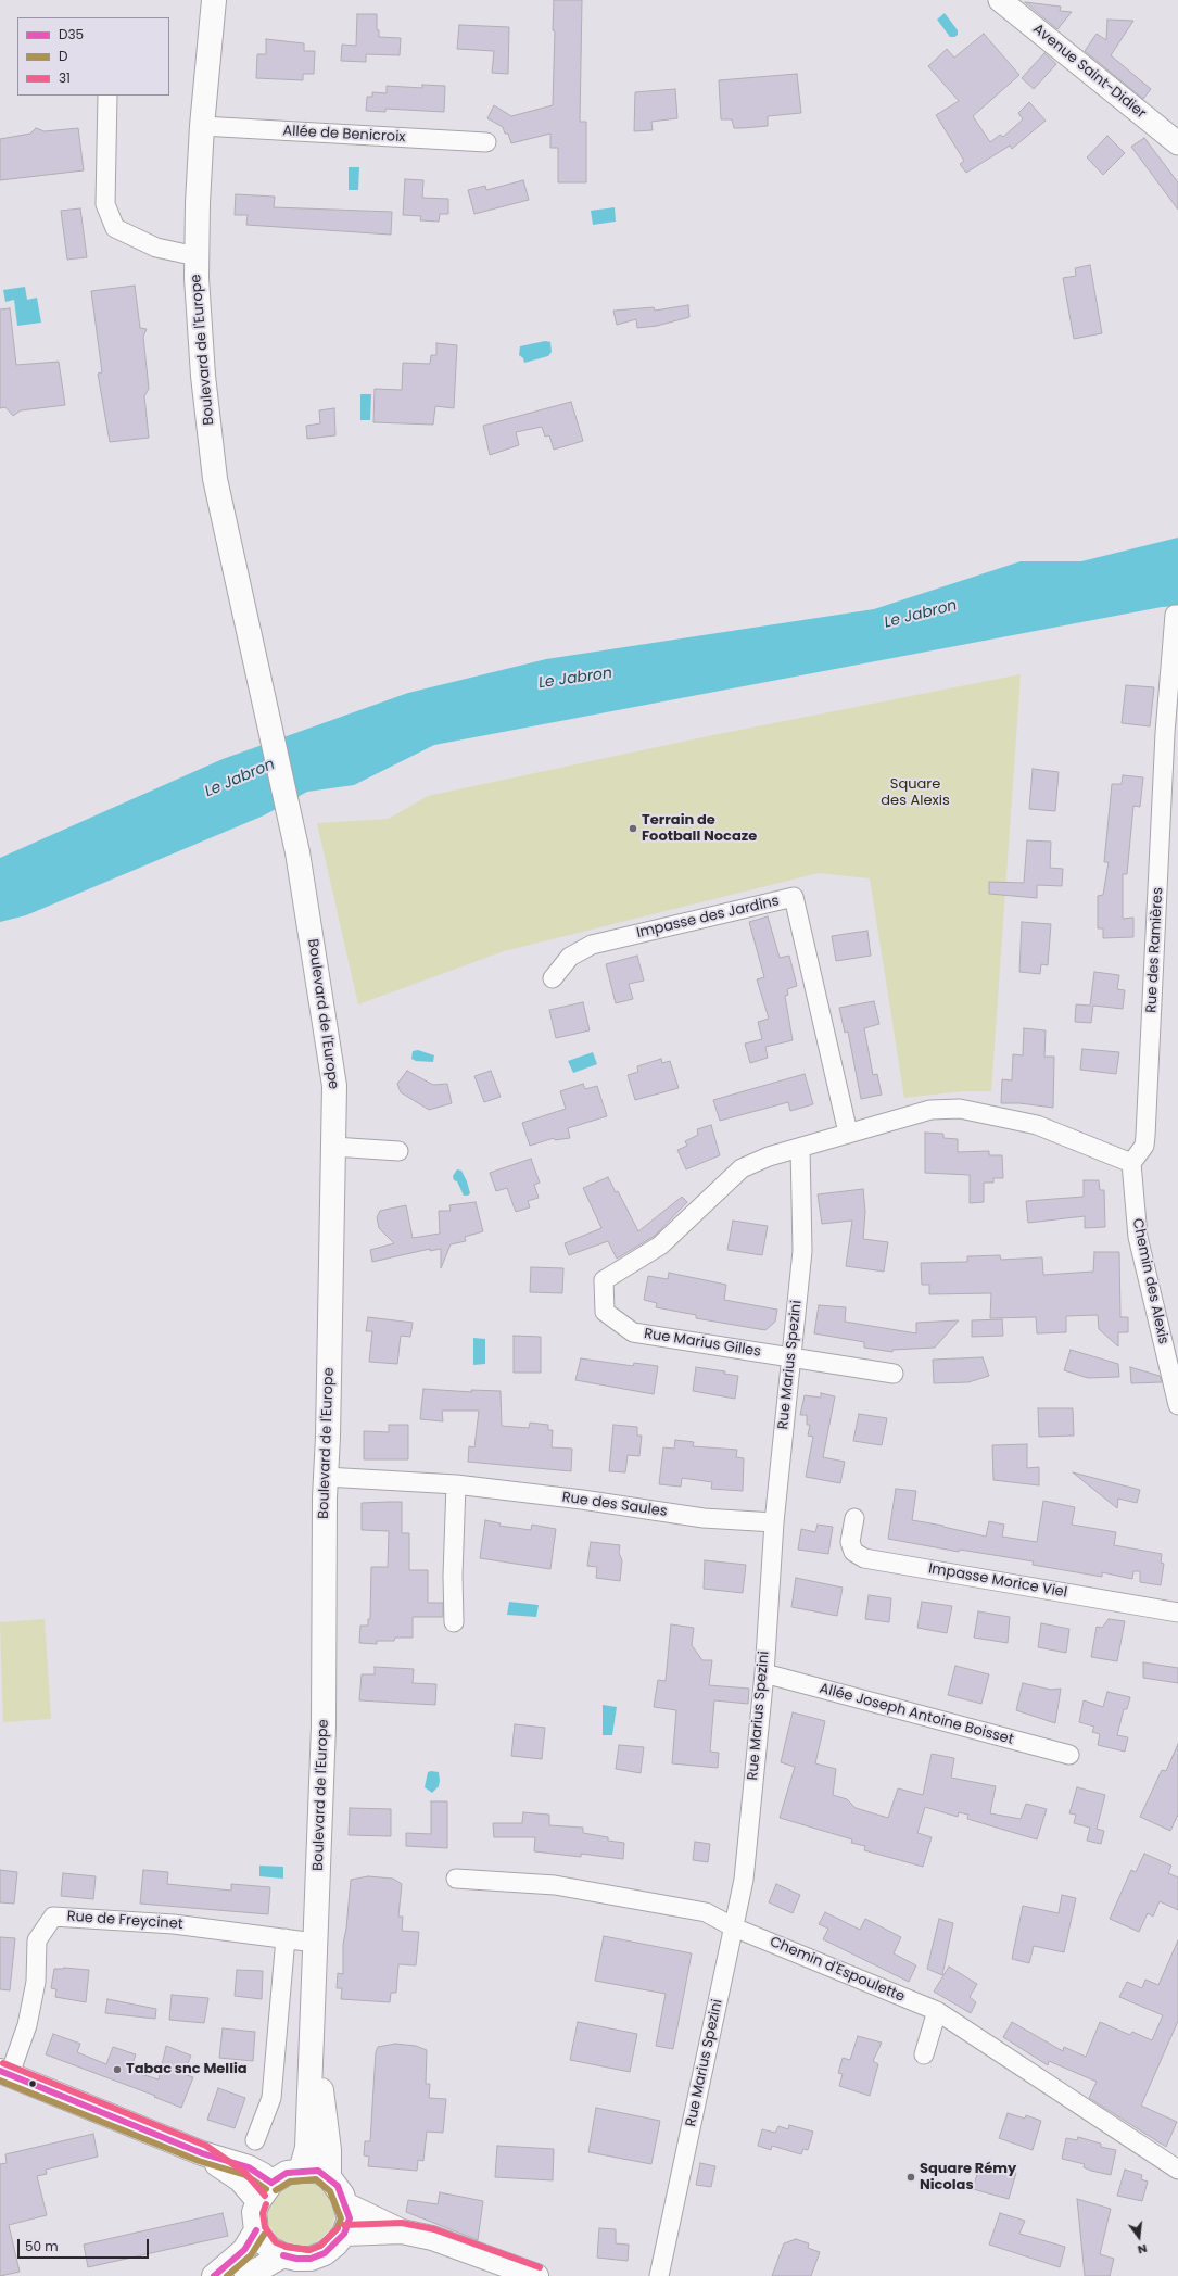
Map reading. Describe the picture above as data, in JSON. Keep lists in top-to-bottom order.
{
  "streets": {
    "main road": ["Boulevard de l'Europe"],
    "street": [
      "Avenue Saint-Didier",
      "Allée de Benicroix",
      "Impasse des Jardins",
      "Rue des Ramières",
      "Chemin des Alexis",
      "Rue Marius Gilles",
      "Rue Marius Spezini",
      "Rue des Saules",
      "Impasse Morice Viel",
      "Allée Joseph Antoine Boisset",
      "Rue de Freycinet",
      "Chemin d'Espoulette"
    ]
  },
  "crossings": [
    ["Allée de Benicroix", "Boulevard de l'Europe"],
    ["Boulevard de l'Europe", "Rue de Freycinet"],
    ["Rue des Ramières", "Chemin des Alexis"],
    ["Rue Marius Gilles", "Rue Marius Spezini"],
    ["Rue Marius Spezini", "Rue des Saules"],
    ["Rue Marius Spezini", "Allée Joseph Antoine Boisset"],
    ["Rue Marius Spezini", "Chemin d'Espoulette"]
  ],
  "water": ["Le Jabron"],
  "parks": ["Square des Alexis"],
  "places": ["Terrain de Football Nocaze", "Tabac snc Mellia", "Square Rémy Nicolas"],
  "lines": ["transit line 31", "transit line D35", "transit line D"],
  "legend": ["D35", "D", "31"],
  "scale_bar": "50 m",
  "north": "bottom"
}
